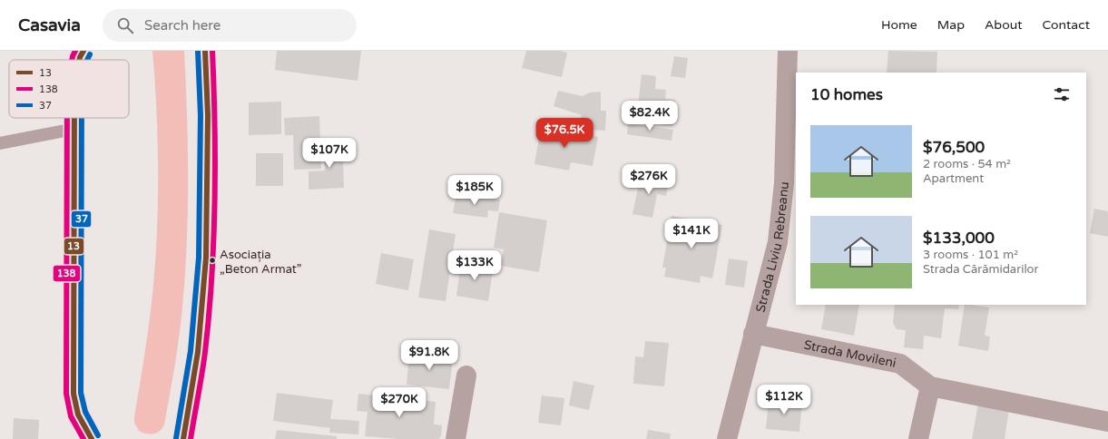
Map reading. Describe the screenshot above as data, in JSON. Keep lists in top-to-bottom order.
{
  "streets": {
    "street": ["Strada Liviu Rebreanu", "Strada Movileni"]
  },
  "crossings": [
    ["Strada Liviu Rebreanu", "Strada Movileni"]
  ],
  "places": ["Asociația „Beton Armat”"],
  "lines": ["transit line 13", "transit line 138", "transit line 37"],
  "legend": ["13", "138", "37"],
  "page": {
    "header": "Casavia",
    "search": "Search here",
    "nav": [
      "Home",
      "Map",
      "About",
      "Contact"
    ],
    "heading": "10 homes",
    "price": [
      "$82.4K",
      "$76.5K",
      "$107K",
      "$276K",
      "$185K",
      "$141K",
      "$133K",
      "$91.8K",
      "$112K",
      "$270K"
    ],
    "list": [
      {
        "name": "$76,500",
        "note": "2 rooms · 54 m² · Apartment"
      },
      {
        "name": "$133,000",
        "note": "3 rooms · 101 m² · Strada Cărămidarilor"
      }
    ]
  }
}
